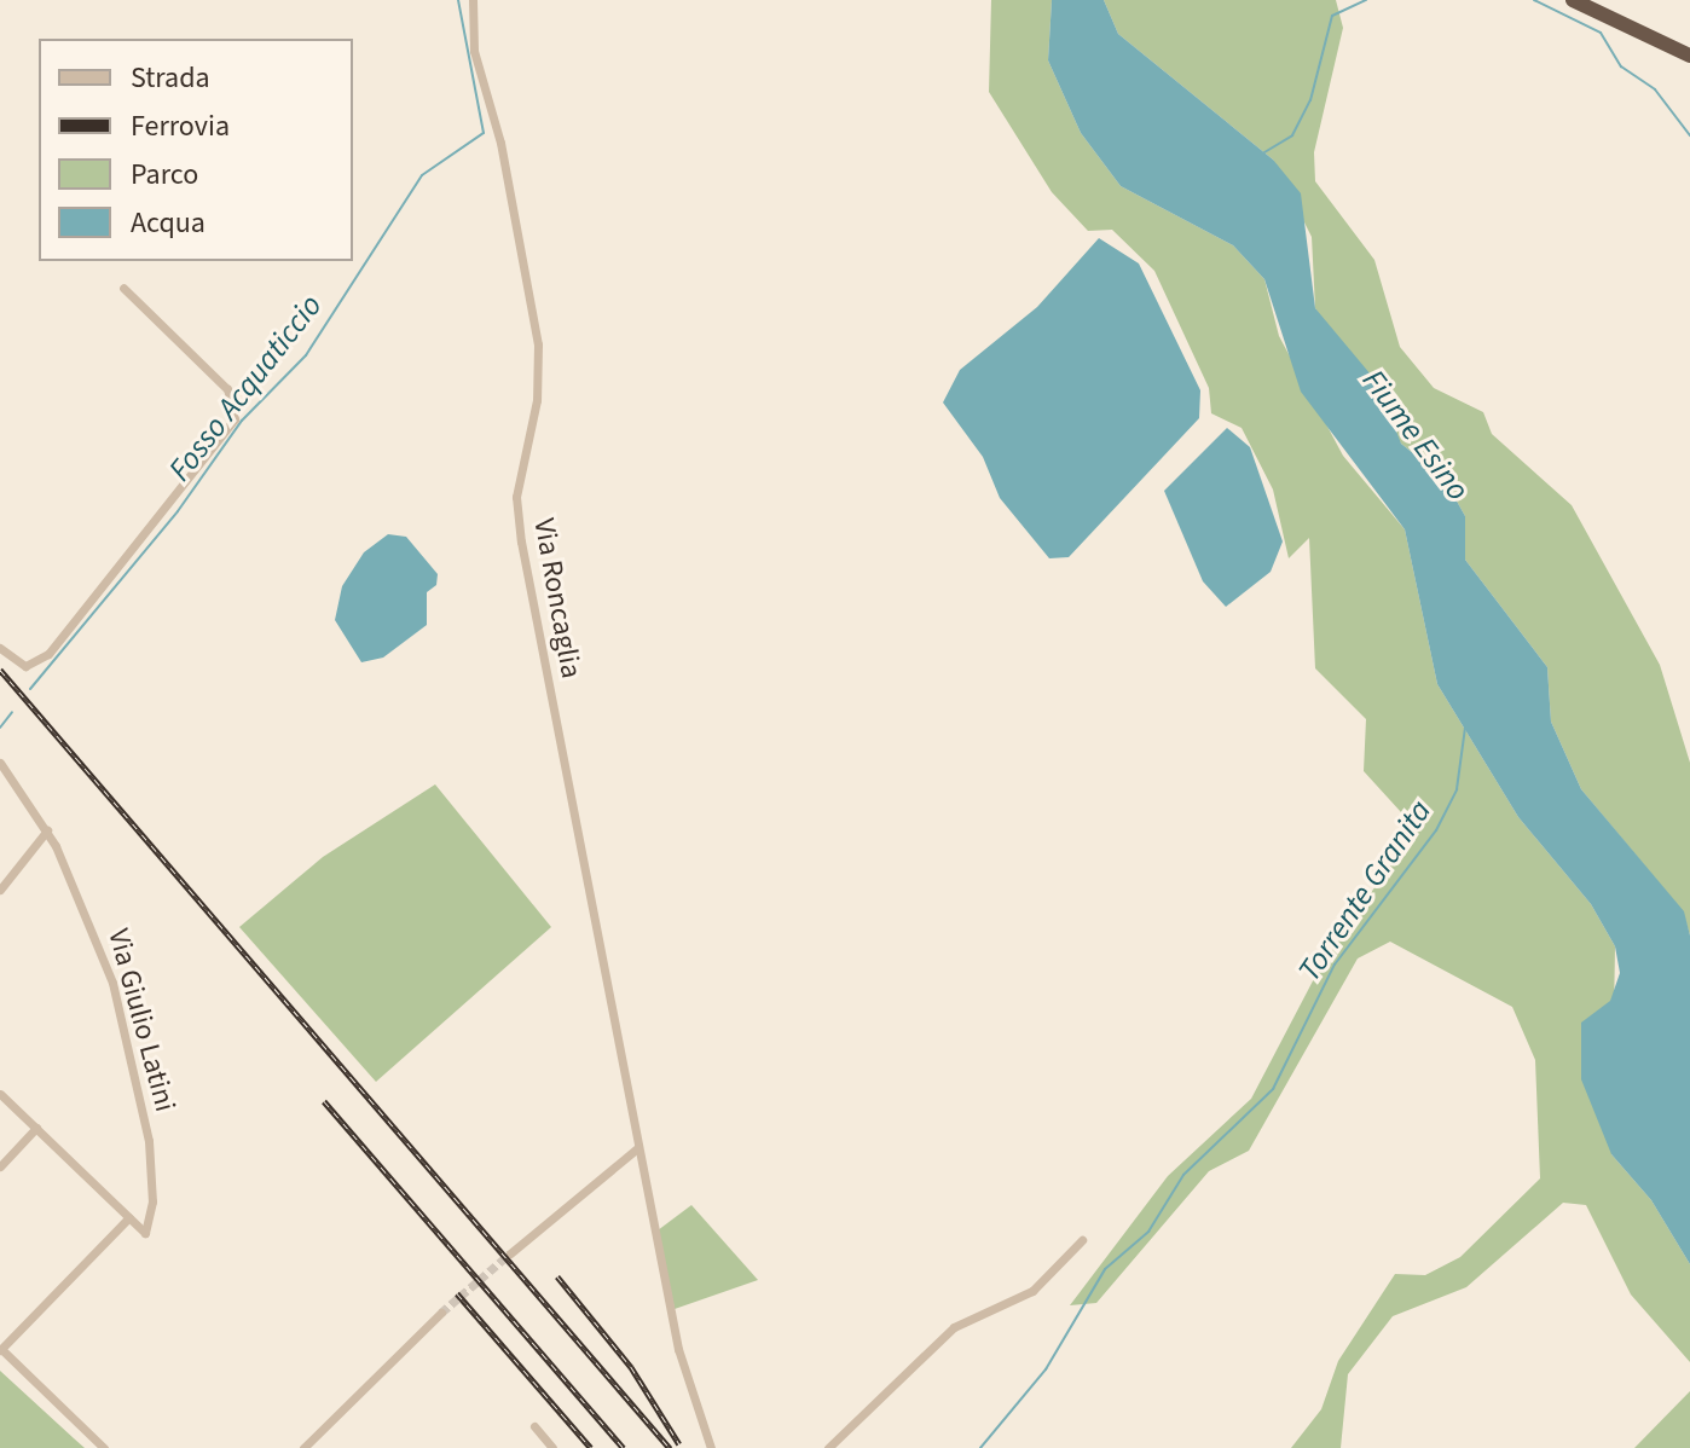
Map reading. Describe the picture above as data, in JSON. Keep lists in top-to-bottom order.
{
  "streets": {
    "street": ["Via Roncaglia", "Via Giulio Latini"]
  },
  "water": ["Fosso Acquaticcio", "Fiume Esino", "Torrente Granita"],
  "legend": [
    "Strada",
    "Ferrovia",
    "Parco",
    "Acqua"
  ]
}
